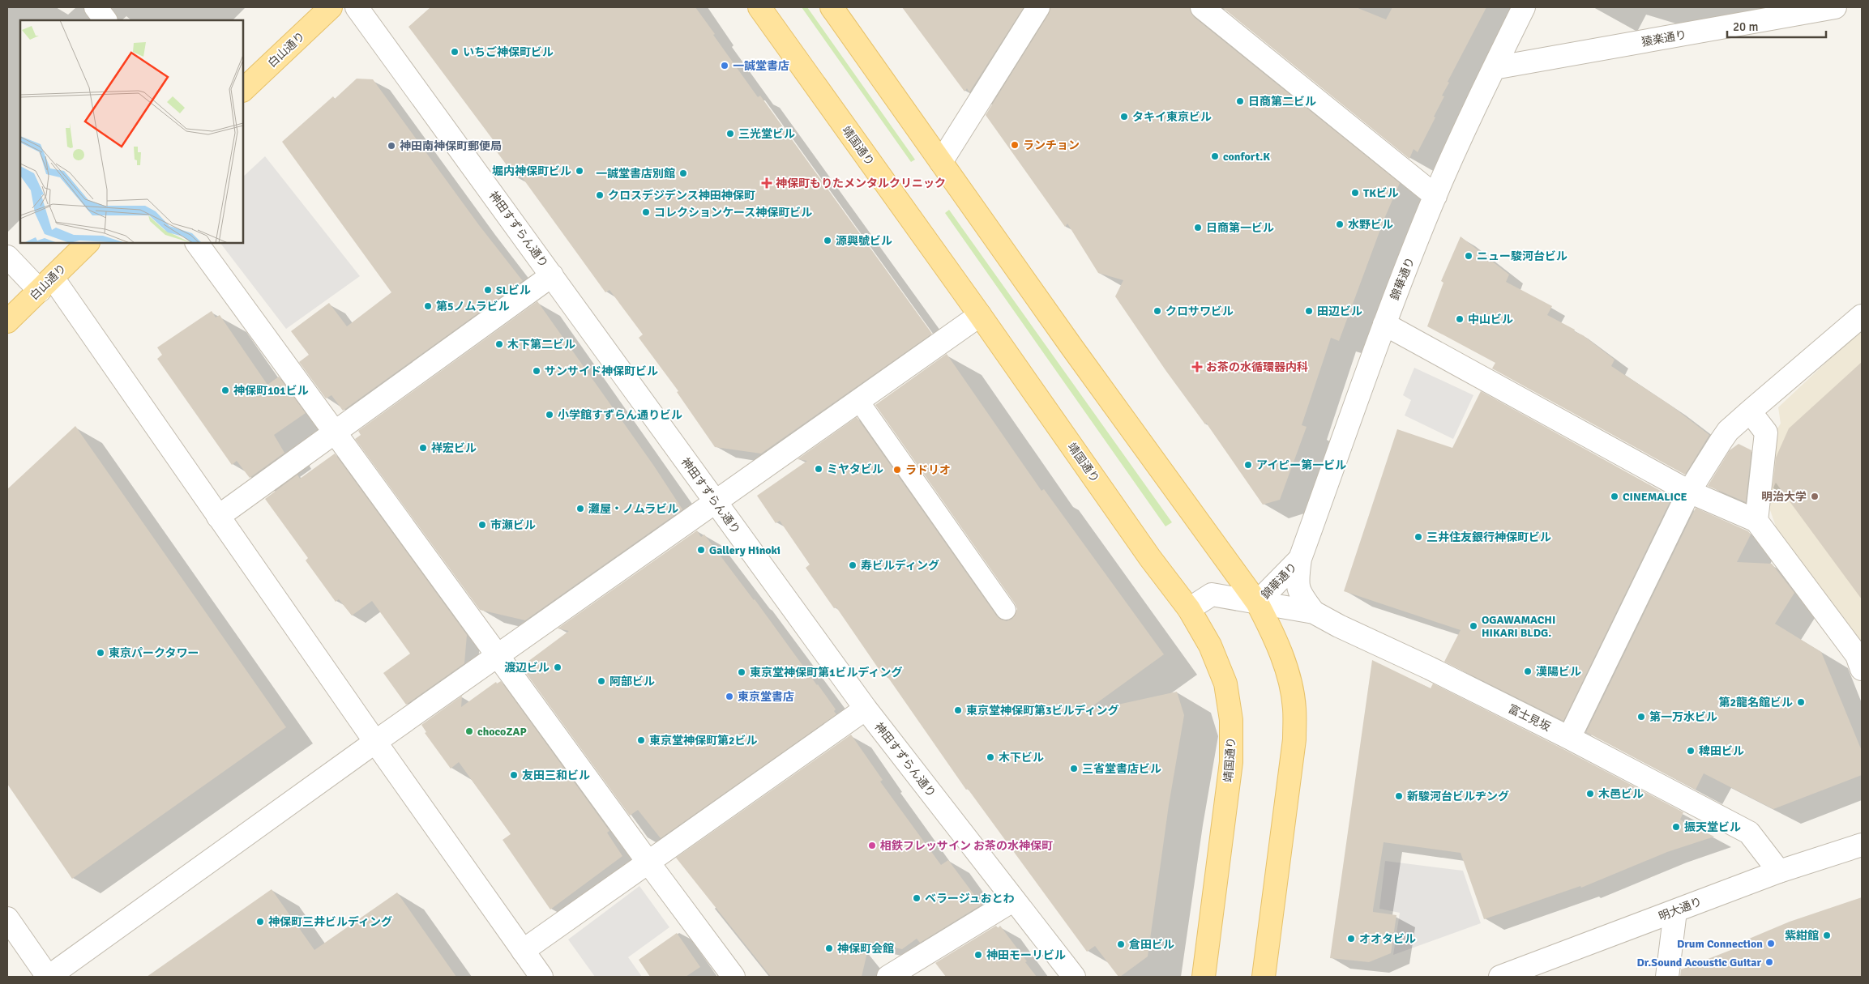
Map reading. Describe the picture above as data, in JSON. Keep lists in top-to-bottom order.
{
  "streets": {
    "main road": ["白山通り", "靖国通り"],
    "street": [
      "猿楽通り",
      "神田すずらん通り",
      "錦華通り",
      "富士見坂",
      "明大通り"
    ]
  },
  "crossings": [
    ["猿楽通り", "錦華通り"],
    ["靖国通り", "富士見坂"],
    ["錦華通り", "富士見坂"],
    ["富士見坂", "明大通り"]
  ],
  "places": {
    "other": [
      "いちご神保町ビル",
      "一誠堂書店",
      "日商第二ビル",
      "タキイ東京ビル",
      "三光堂ビル",
      "ランチョン",
      "神田南神保町郵便局",
      "confort.K",
      "堀内神保町ビル",
      "一誠堂書店別館",
      "TKビル",
      "クロスデジデンス神田神保町",
      "コレクションケース神保町ビル",
      "水野ビル",
      "日商第一ビル",
      "源興號ビル",
      "ニュー駿河台ビル",
      "SLビル",
      "第5ノムラビル",
      "クロサワビル",
      "田辺ビル",
      "中山ビル",
      "木下第二ビル",
      "サンサイド神保町ビル",
      "神保町101ビル",
      "小学館すずらん通りビル",
      "祥宏ビル",
      "アイピー第一ビル",
      "ミヤタビル",
      "ラドリオ",
      "CINEMALICE",
      "明治大学",
      "灘屋・ノムラビル",
      "市瀬ビル",
      "三井住友銀行神保町ビル",
      "Gallery Hinoki",
      "寿ビルディング",
      "OGAWAMACHI HIKARI BLDG.",
      "東京パークタワー",
      "渡辺ビル",
      "漢陽ビル",
      "東京堂神保町第1ビルディング",
      "阿部ビル",
      "東京堂書店",
      "第2龍名館ビル",
      "東京堂神保町第3ビルディング",
      "第一万水ビル",
      "chocoZAP",
      "東京堂神保町第2ビル",
      "稗田ビル",
      "木下ビル",
      "三省堂書店ビル",
      "友田三和ビル",
      "木邑ビル",
      "新駿河台ビルヂング",
      "振天堂ビル",
      "相鉄フレッサイン お茶の水神保町",
      "ベラージュおとわ",
      "神保町三井ビルディング",
      "紫紺館",
      "オオタビル",
      "Drum Connection",
      "倉田ビル",
      "神保町会館",
      "神田モーリビル",
      "Dr.Sound Acoustic Guitar"
    ],
    "health": ["神保町もりたメンタルクリニック", "お茶の水循環器内科"]
  },
  "scale_bar": "20 m"
}
